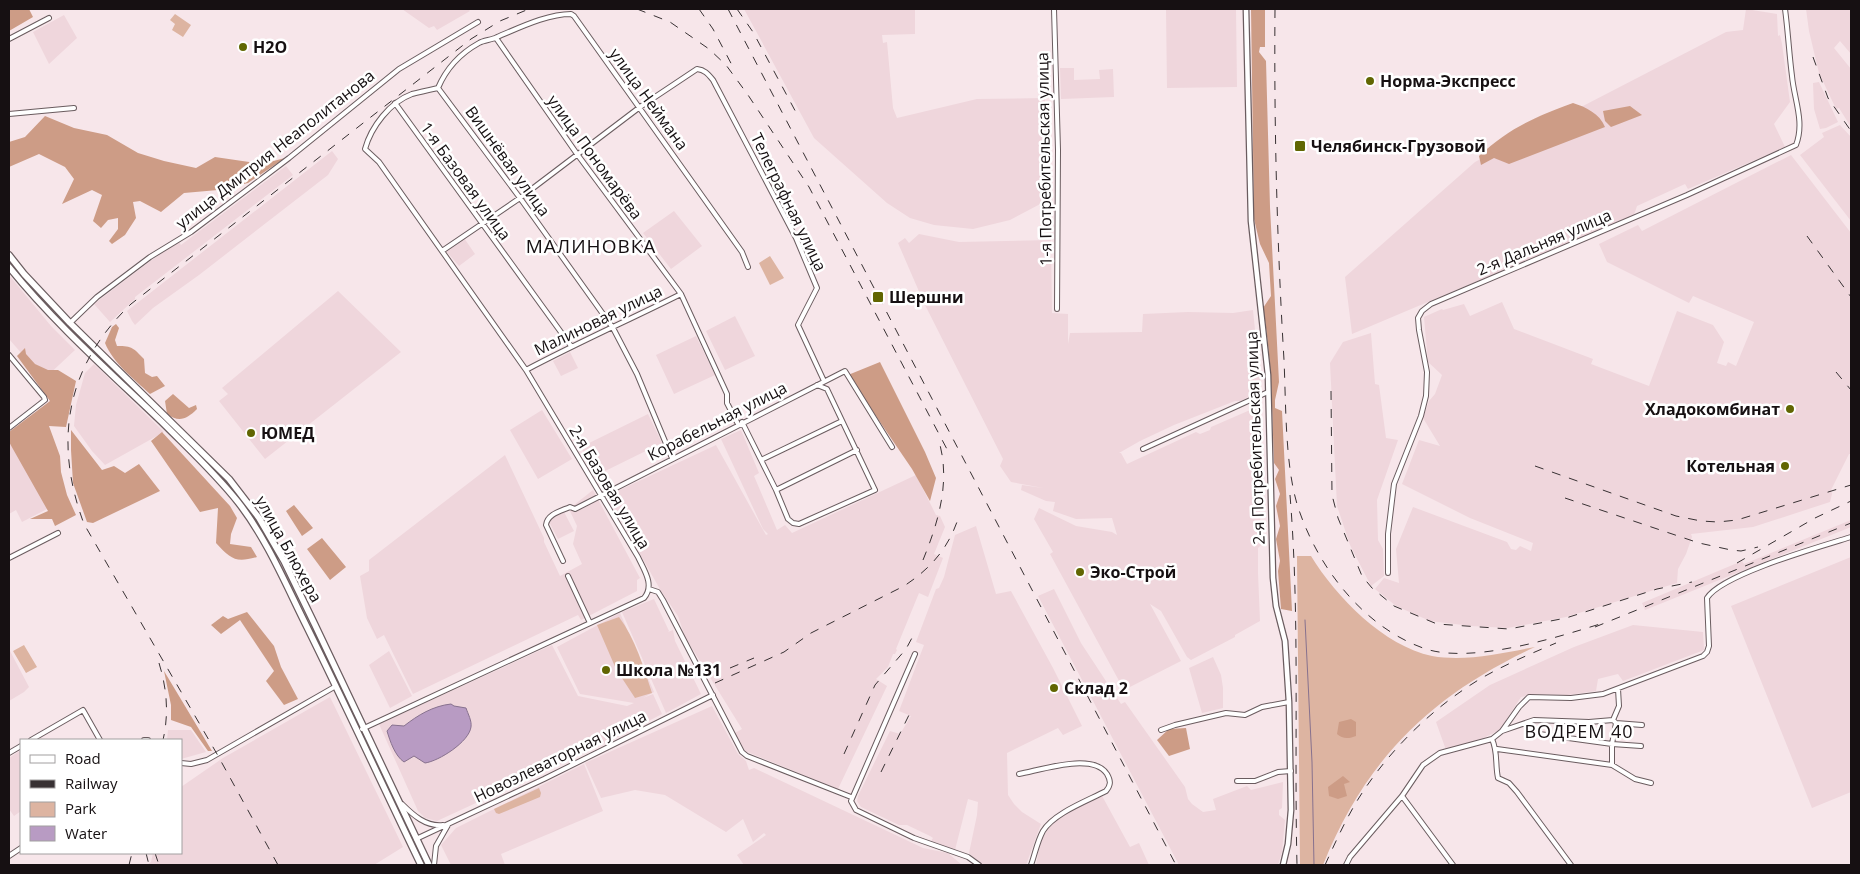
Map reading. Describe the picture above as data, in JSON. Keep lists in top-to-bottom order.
{
  "streets": {
    "main road": ["улица Блюхера"],
    "street": [
      "улица Неймана",
      "улица Дмитрия Неаполитанова",
      "улица Пономарёва",
      "1-я Потребительская улица",
      "Вишнёвая улица",
      "1-я Базовая улица",
      "Телеграфная улица",
      "2-я Дальняя улица",
      "Малиновая улица",
      "Корабельная улица",
      "2-я Потребительская улица",
      "2-я Базовая улица",
      "Новоэлеваторная улица"
    ]
  },
  "crossings": [
    ["улица Неймана", "улица Пономарёва"],
    ["улица Неймана", "Телеграфная улица"],
    ["улица Дмитрия Неаполитанова", "улица Блюхера"],
    ["улица Пономарёва", "Малиновая улица"],
    ["улица Пономарёва", "Корабельная улица"],
    ["Вишнёвая улица", "Малиновая улица"],
    ["Вишнёвая улица", "Корабельная улица"],
    ["1-я Базовая улица", "Малиновая улица"],
    ["1-я Базовая улица", "2-я Базовая улица"],
    ["Телеграфная улица", "Корабельная улица"],
    ["Малиновая улица", "2-я Базовая улица"],
    ["Корабельная улица", "2-я Базовая улица"],
    ["2-я Базовая улица", "Новоэлеваторная улица"],
    ["улица Блюхера", "Новоэлеваторная улица"]
  ],
  "districts": ["МАЛИНОВКА", "ВОДРЕМ 40"],
  "places": {
    "other": [
      "H2O",
      "Норма-Экспресс",
      "Хладокомбинат",
      "ЮМЕД",
      "Котельная",
      "Эко-Строй",
      "Школа №131",
      "Склад 2"
    ],
    "transit": ["Челябинск-Грузовой", "Шершни"]
  },
  "legend": [
    "Road",
    "Railway",
    "Park",
    "Water"
  ]
}
